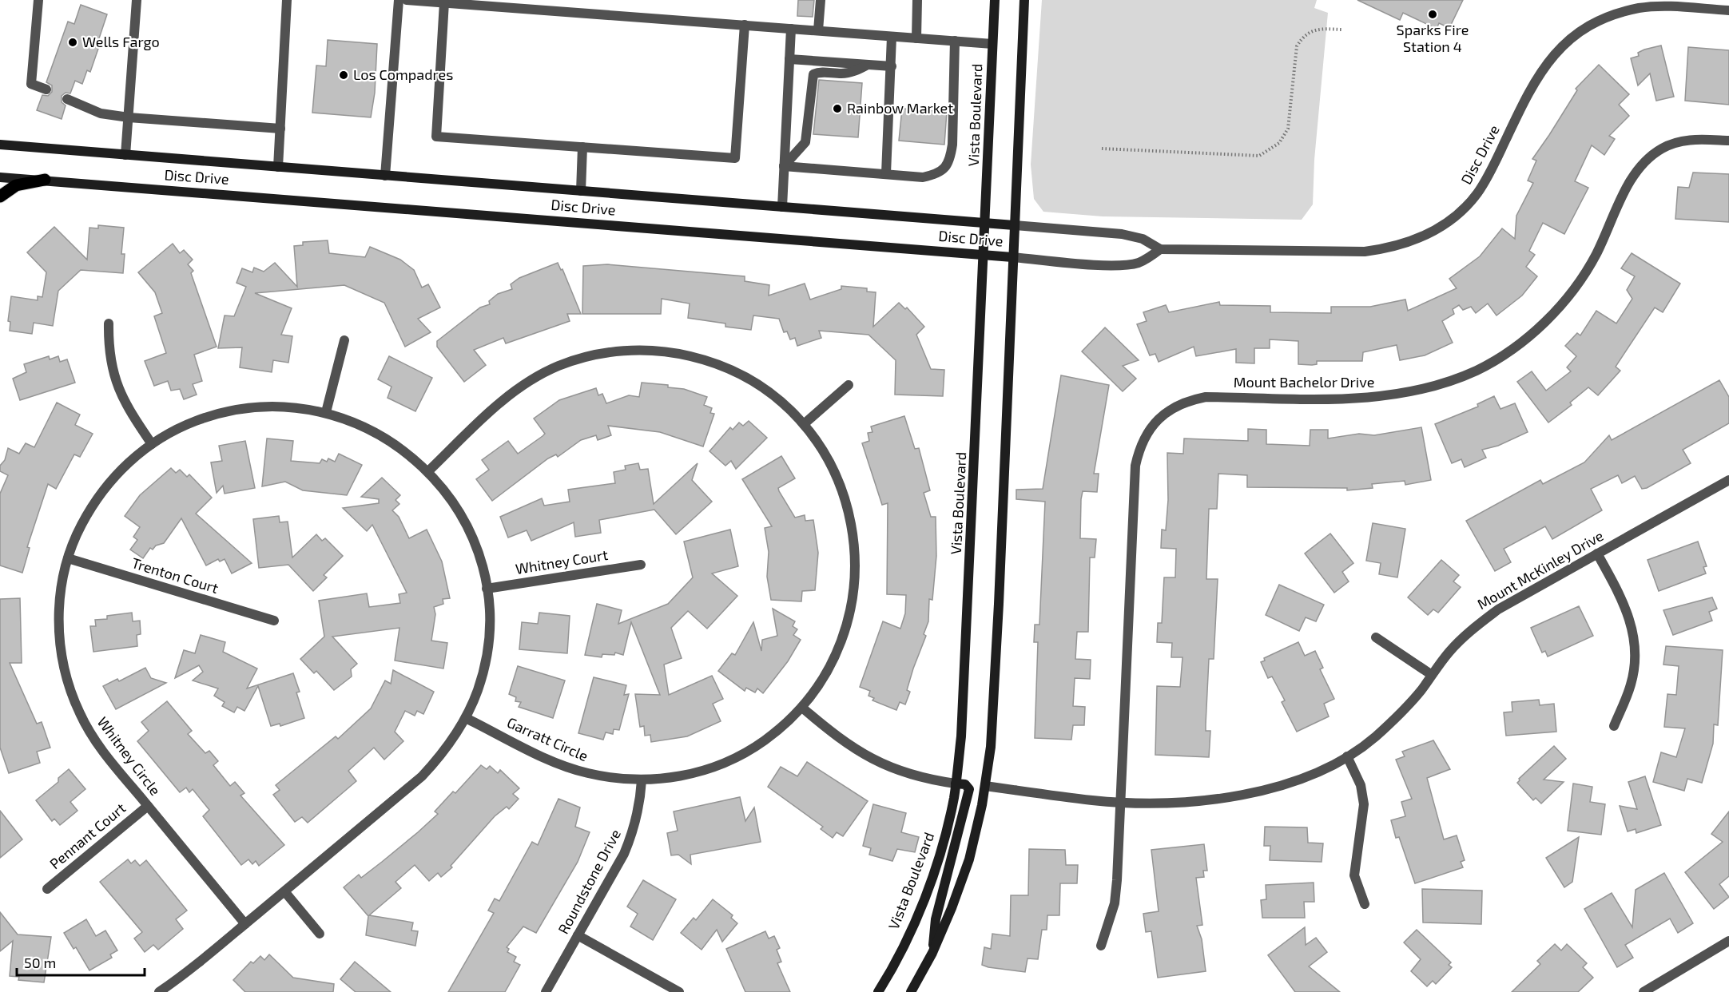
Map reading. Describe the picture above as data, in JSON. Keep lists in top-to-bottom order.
{
  "streets": {
    "main road": ["Vista Boulevard", "Disc Drive"],
    "street": [
      "Mount Bachelor Drive",
      "Whitney Court",
      "Mount McKinley Drive",
      "Trenton Court",
      "Garratt Circle",
      "Whitney Circle",
      "Pennant Court",
      "Roundstone Drive"
    ]
  },
  "crossings": [
    ["Vista Boulevard", "Disc Drive"],
    ["Mount Bachelor Drive", "Mount McKinley Drive"],
    ["Whitney Court", "Whitney Circle"],
    ["Trenton Court", "Whitney Circle"],
    ["Garratt Circle", "Whitney Circle"],
    ["Garratt Circle", "Roundstone Drive"],
    ["Whitney Circle", "Pennant Court"]
  ],
  "places": [
    "Sparks Fire Station 4",
    "Wells Fargo",
    "Los Compadres",
    "Rainbow Market"
  ],
  "scale_bar": "50 m"
}
